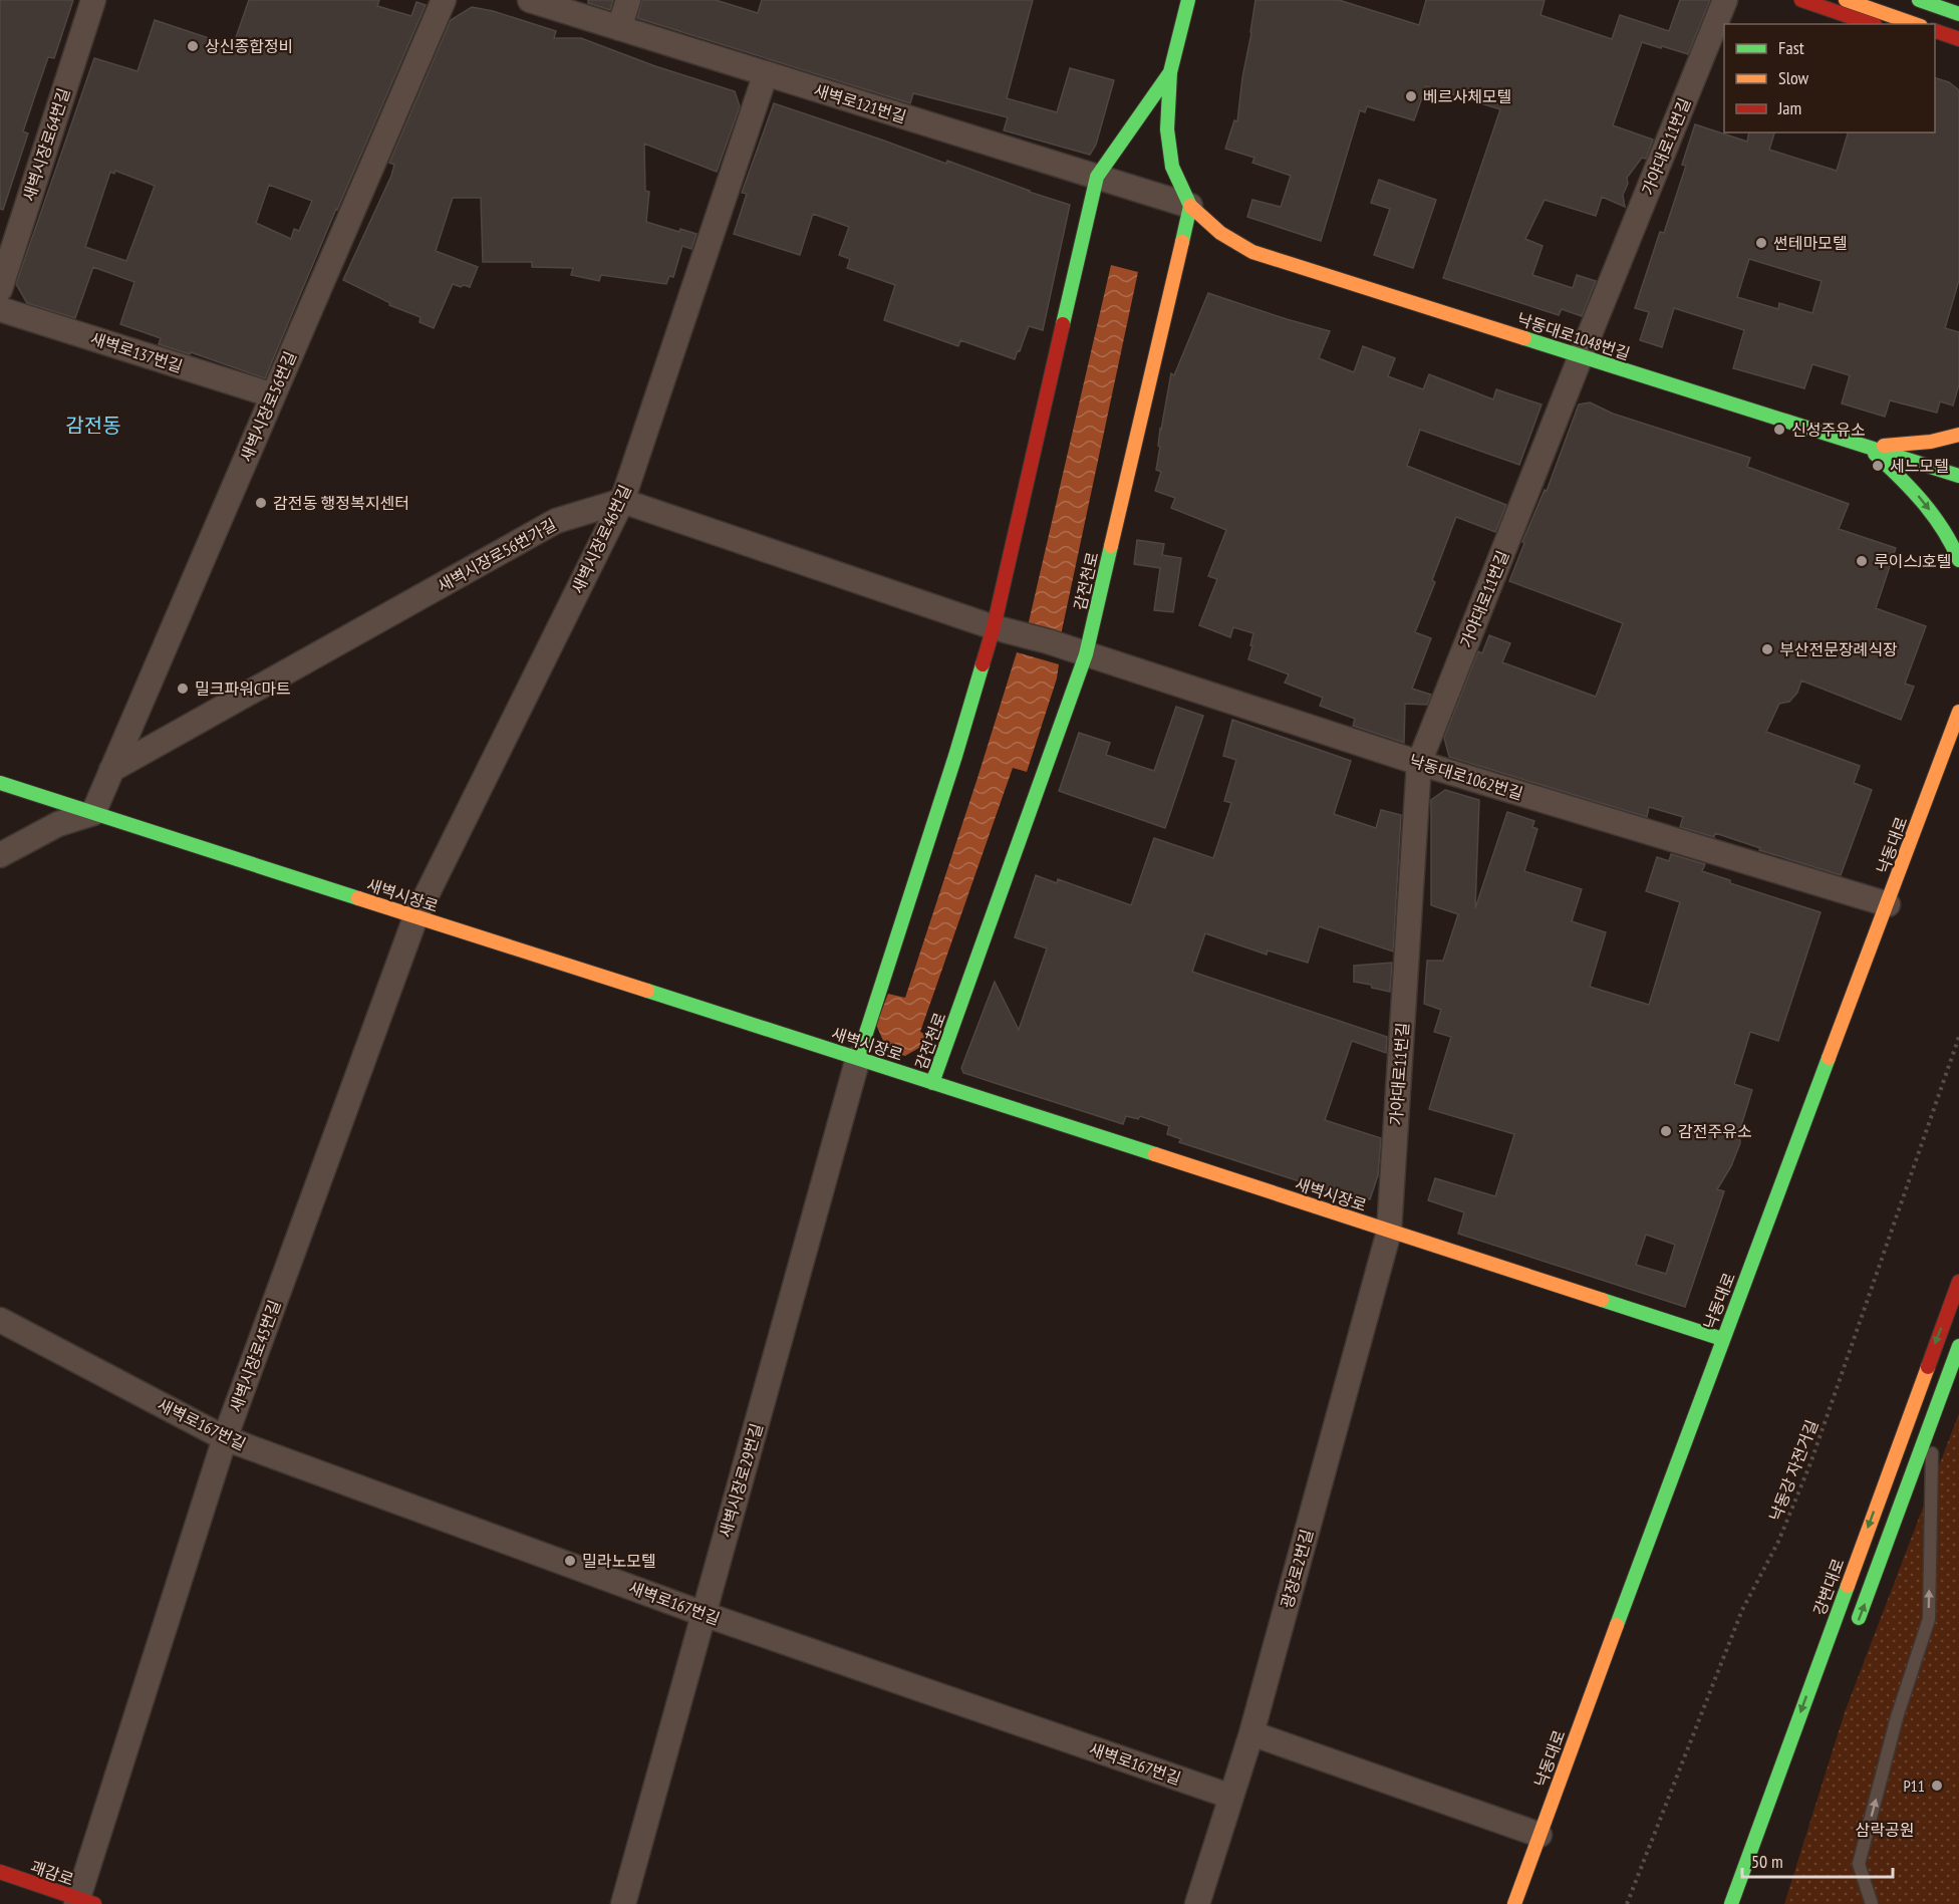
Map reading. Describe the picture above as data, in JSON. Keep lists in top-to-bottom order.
{
  "streets": {
    "main road": [
      "낙동대로1048번길",
      "감전천로",
      "낙동대로",
      "새벽시장로",
      "강변대로",
      "괘감로"
    ],
    "street": [
      "새벽로121번길",
      "새벽시장로64번길",
      "가야대로11번길",
      "새벽로137번길",
      "새벽시장로56번길",
      "새벽시장로46번길",
      "새벽시장로56번가길",
      "낙동대로1062번길",
      "새벽시장로45번길",
      "새벽로167번길",
      "새벽시장로29번길",
      "광장로2번길"
    ],
    "path": ["낙동강 자전거길"]
  },
  "crossings": [
    ["새벽로121번길", "낙동대로1048번길"],
    ["새벽로121번길", "새벽시장로46번길"],
    ["새벽로121번길", "감전천로"],
    ["가야대로11번길", "낙동대로1048번길"],
    ["가야대로11번길", "낙동대로1062번길"],
    ["가야대로11번길", "새벽시장로"],
    ["가야대로11번길", "광장로2번길"],
    ["낙동대로1048번길", "감전천로"],
    ["새벽로137번길", "새벽시장로56번길"],
    ["새벽시장로56번길", "새벽시장로56번가길"],
    ["새벽시장로56번길", "새벽시장로"],
    ["새벽시장로46번길", "새벽시장로56번가길"],
    ["새벽시장로46번길", "새벽시장로"],
    ["새벽시장로46번길", "새벽시장로45번길"],
    ["감전천로", "낙동대로1062번길"],
    ["감전천로", "새벽시장로"],
    ["낙동대로1062번길", "낙동대로"],
    ["낙동대로", "새벽시장로"],
    ["새벽시장로", "새벽시장로45번길"],
    ["새벽시장로", "새벽시장로29번길"],
    ["새벽시장로", "광장로2번길"],
    ["새벽시장로45번길", "새벽로167번길"],
    ["새벽시장로45번길", "괘감로"],
    ["새벽로167번길", "새벽시장로29번길"],
    ["새벽로167번길", "광장로2번길"]
  ],
  "districts": ["감전동"],
  "parks": ["삼락공원"],
  "places": [
    "상신종합정비",
    "베르사체모텔",
    "썬테마모텔",
    "신성주유소",
    "세느모텔",
    "감전동 행정복지센터",
    "루이스J호텔",
    "부산전문장례식장",
    "밀크파워C마트",
    "감전주유소",
    "밀라노모텔",
    "P11"
  ],
  "legend": ["Fast", "Slow", "Jam"],
  "scale_bar": "50 m"
}
